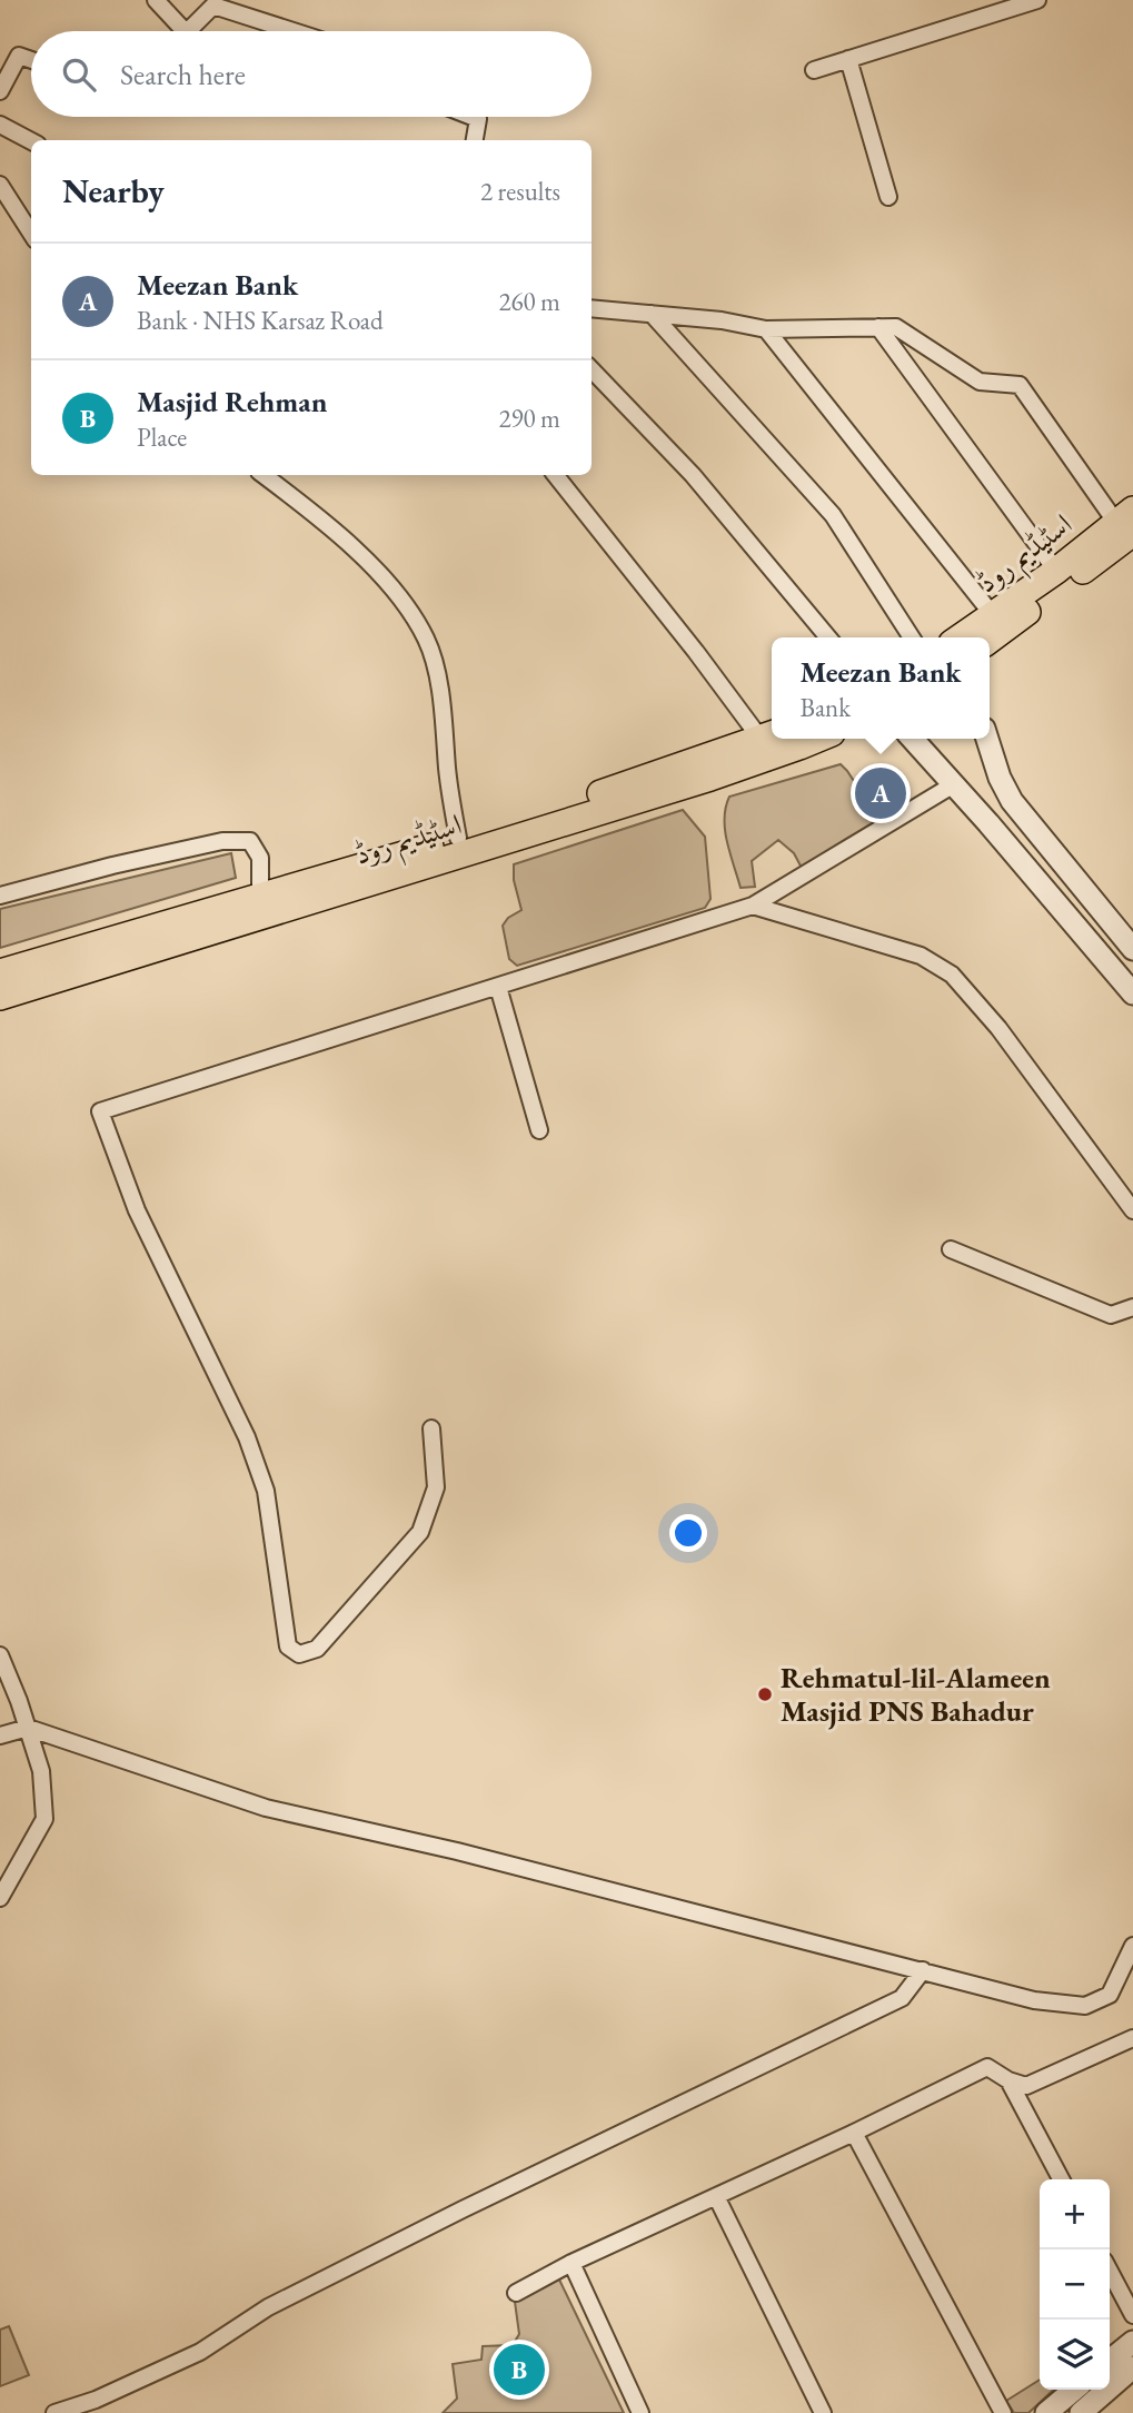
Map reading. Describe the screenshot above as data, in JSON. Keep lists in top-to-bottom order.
{
  "streets": {
    "main road": ["اسٹیڈیم روڈ"]
  },
  "places": ["Rehmatul-lil-Alameen Masjid PNS Bahadur"],
  "page": {
    "search": "Search here",
    "heading": ["Nearby", "2 results"],
    "list": [
      {
        "mark": "A",
        "name": "Meezan Bank",
        "note": "Bank · NHS Karsaz Road",
        "value": "260 m"
      },
      {
        "mark": "B",
        "name": "Masjid Rehman",
        "note": "Place",
        "value": "290 m"
      }
    ],
    "popup": ["Meezan Bank", "Bank"],
    "pins": ["A", "B"],
    "map_buttons": ["+", "−"]
  }
}
